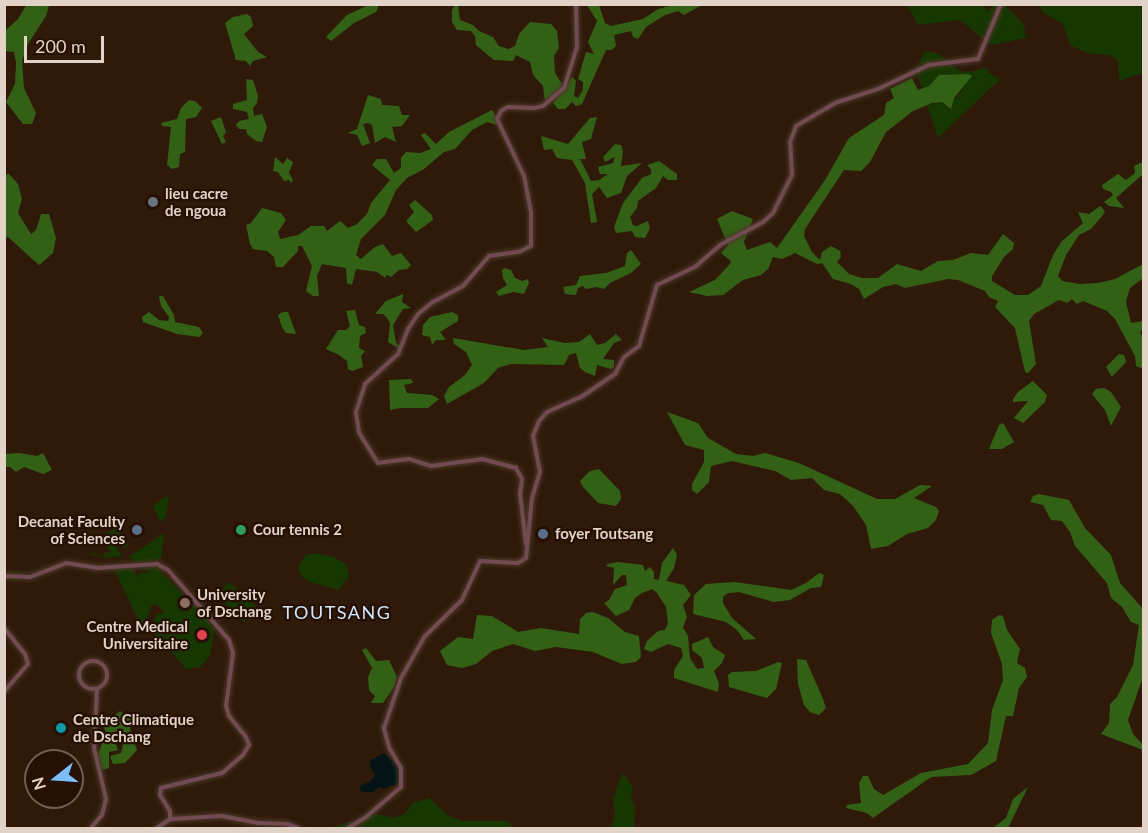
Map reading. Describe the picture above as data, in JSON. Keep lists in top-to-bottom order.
{
  "districts": ["TOUTSANG"],
  "places": [
    "lieu cacre de ngoua",
    "Decanat Faculty of Sciences",
    "Cour tennis 2",
    "foyer Toutsang",
    "University of Dschang",
    "Centre Medical Universitaire",
    "Centre Climatique de Dschang"
  ],
  "scale_bar": "200 m",
  "north": "left"
}
